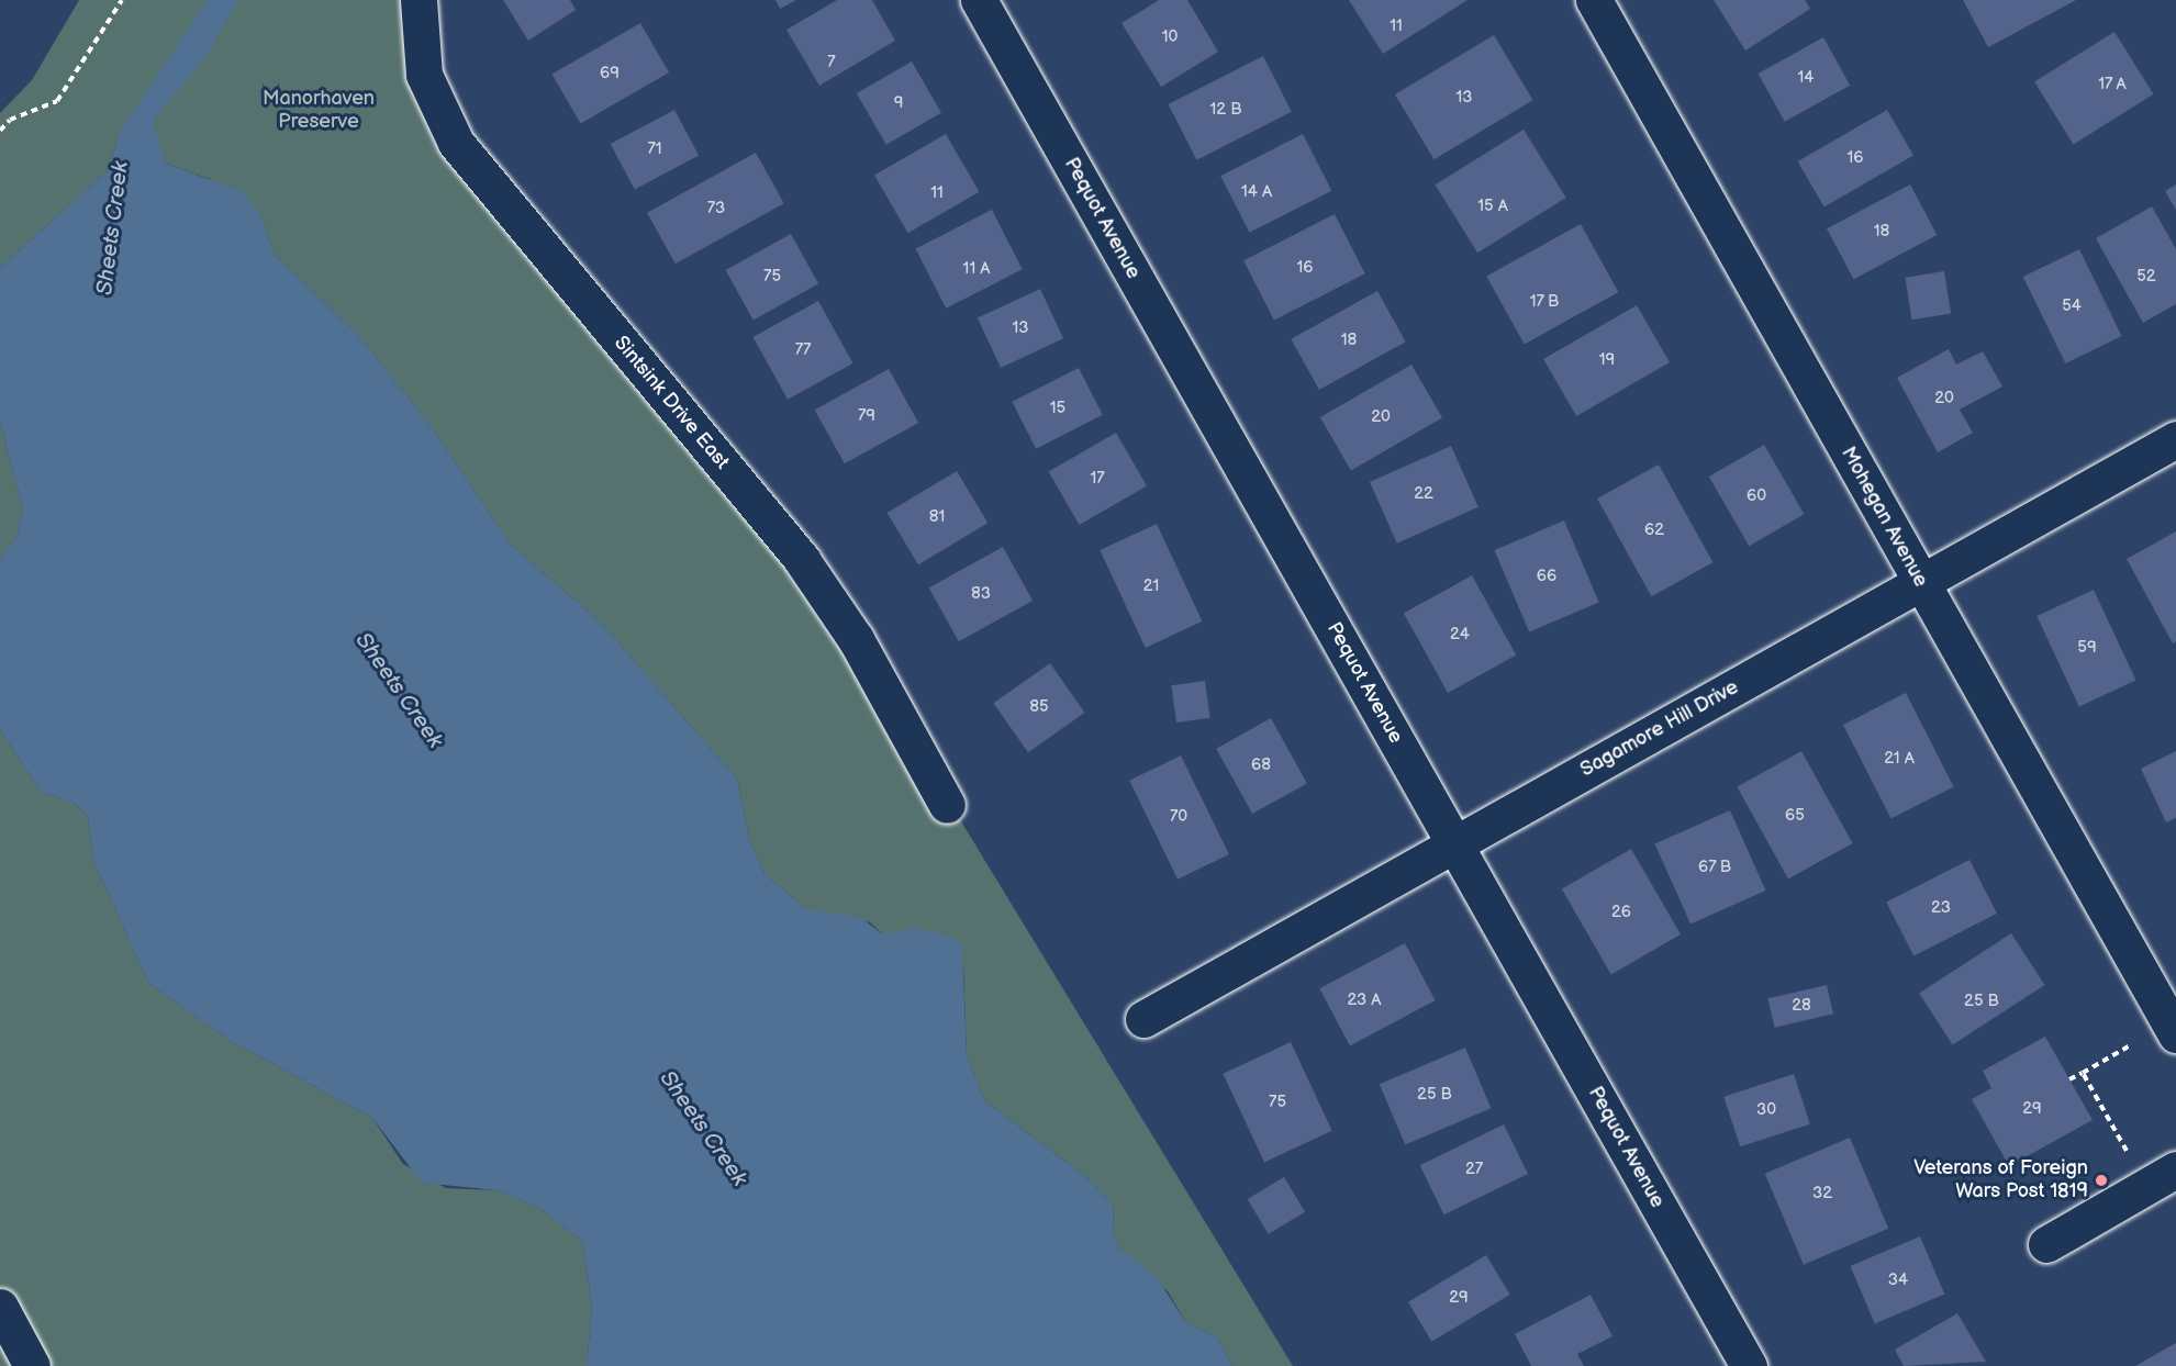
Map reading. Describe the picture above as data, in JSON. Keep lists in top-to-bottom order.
{
  "streets": {
    "street": [
      "Pequot Avenue",
      "Sintsink Drive East",
      "Mohegan Avenue",
      "Sagamore Hill Drive"
    ]
  },
  "crossings": [
    ["Pequot Avenue", "Sagamore Hill Drive"],
    ["Mohegan Avenue", "Sagamore Hill Drive"]
  ],
  "water": ["Sheets Creek"],
  "parks": ["Manorhaven Preserve"],
  "places": ["Veterans of Foreign Wars Post 1819"],
  "house_numbers": [
    "11",
    "10",
    "7",
    "69",
    "14",
    "17 A",
    "13",
    "9",
    "12 B",
    "71",
    "16",
    "14 A",
    "11",
    "15 A",
    "73",
    "18",
    "16",
    "11 A",
    "75",
    "52",
    "17 B",
    "54",
    "13",
    "18",
    "77",
    "19",
    "20",
    "15",
    "79",
    "20",
    "17",
    "22",
    "60",
    "81",
    "62",
    "66",
    "21",
    "83",
    "24",
    "59",
    "85",
    "21 A",
    "68",
    "65",
    "70",
    "67 B",
    "23",
    "26",
    "23 A",
    "25 B",
    "28",
    "25 B",
    "75",
    "29",
    "30",
    "27",
    "32",
    "34",
    "29"
  ]
}
